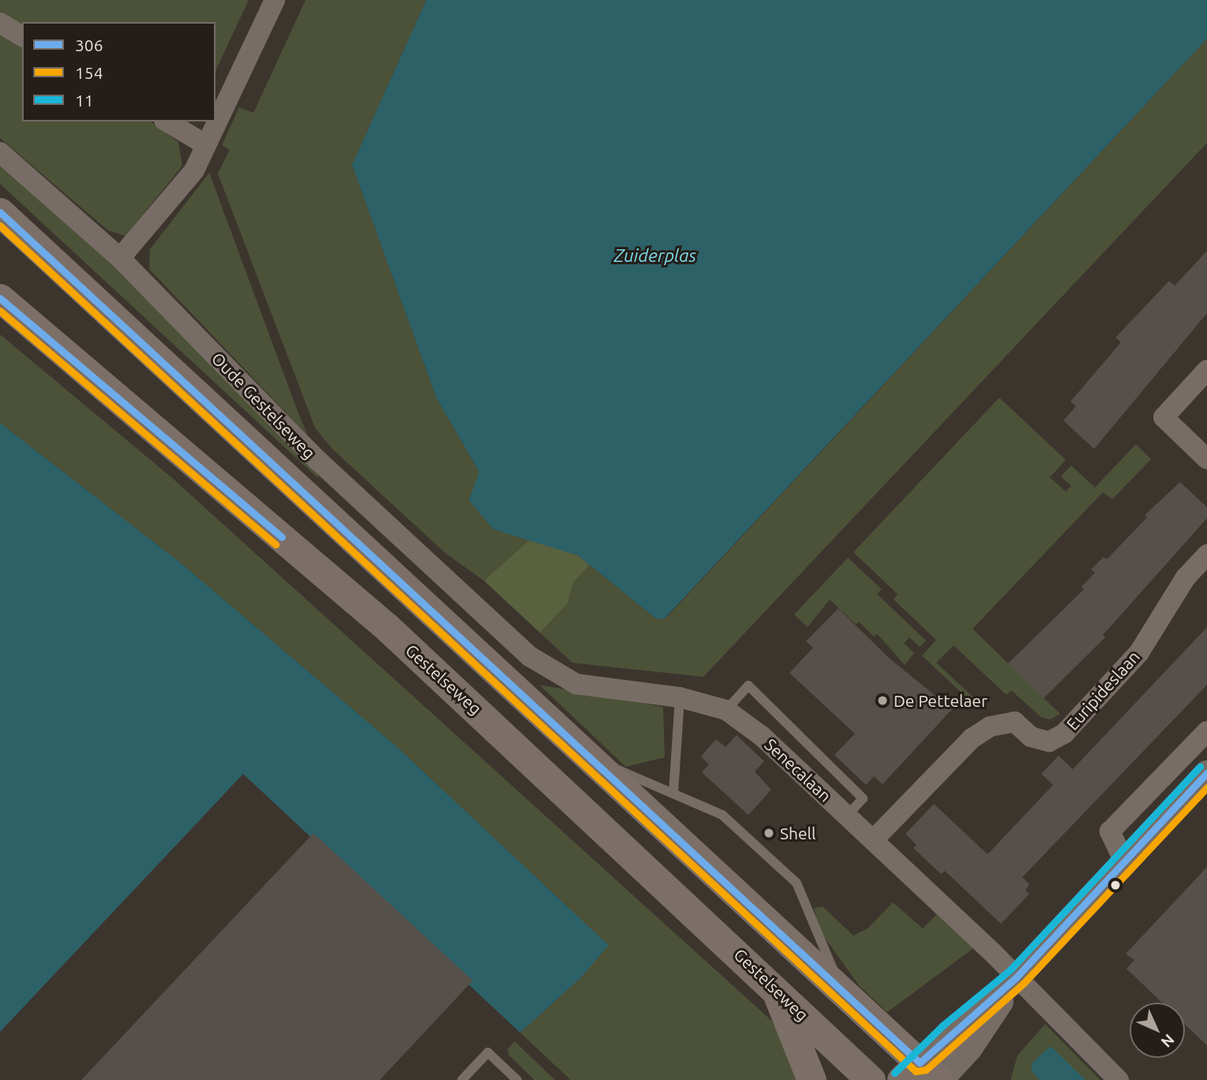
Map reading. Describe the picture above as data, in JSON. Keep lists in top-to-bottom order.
{
  "streets": {
    "main road": ["Gestelseweg"],
    "street": ["Oude Gestelseweg", "Euripideslaan", "Senecalaan"]
  },
  "crossings": [
    ["Oude Gestelseweg", "Senecalaan"],
    ["Euripideslaan", "Senecalaan"]
  ],
  "water": ["Zuiderplas"],
  "places": ["De Pettelaer", "Shell"],
  "lines": ["transit line 306", "transit line 154", "transit line 11"],
  "legend": ["306", "154", "11"],
  "north": "bottom right"
}
